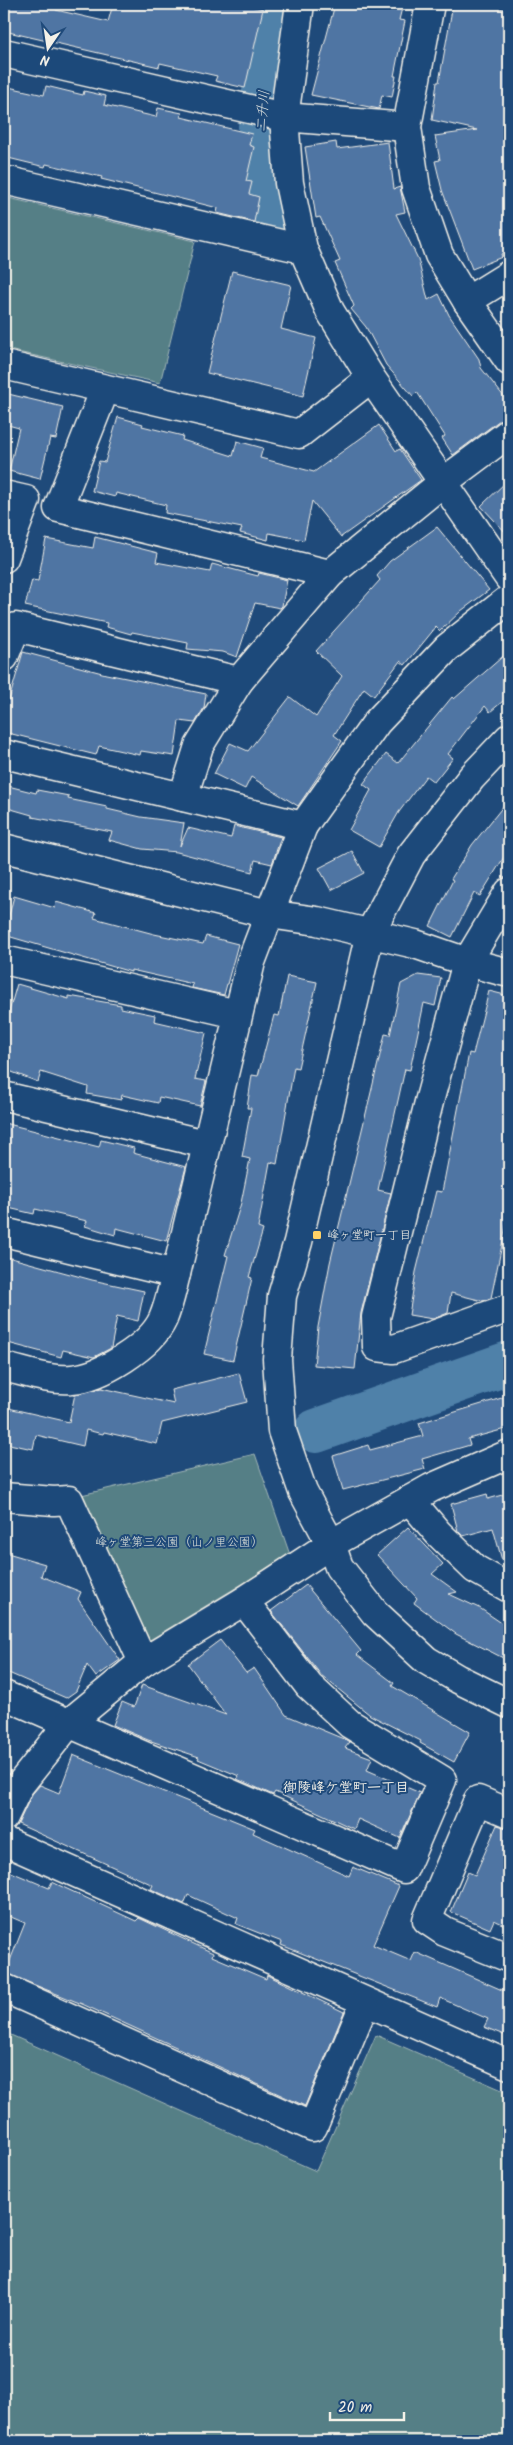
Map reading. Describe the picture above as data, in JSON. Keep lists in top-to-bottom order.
{
  "districts": ["御陵峰ケ堂町一丁目"],
  "water": ["二升川"],
  "parks": ["峰ヶ堂第三公園（山ノ里公園）"],
  "places": {
    "transit": ["峰ヶ堂町一丁目"]
  },
  "scale_bar": "20 m",
  "north": "bottom"
}
